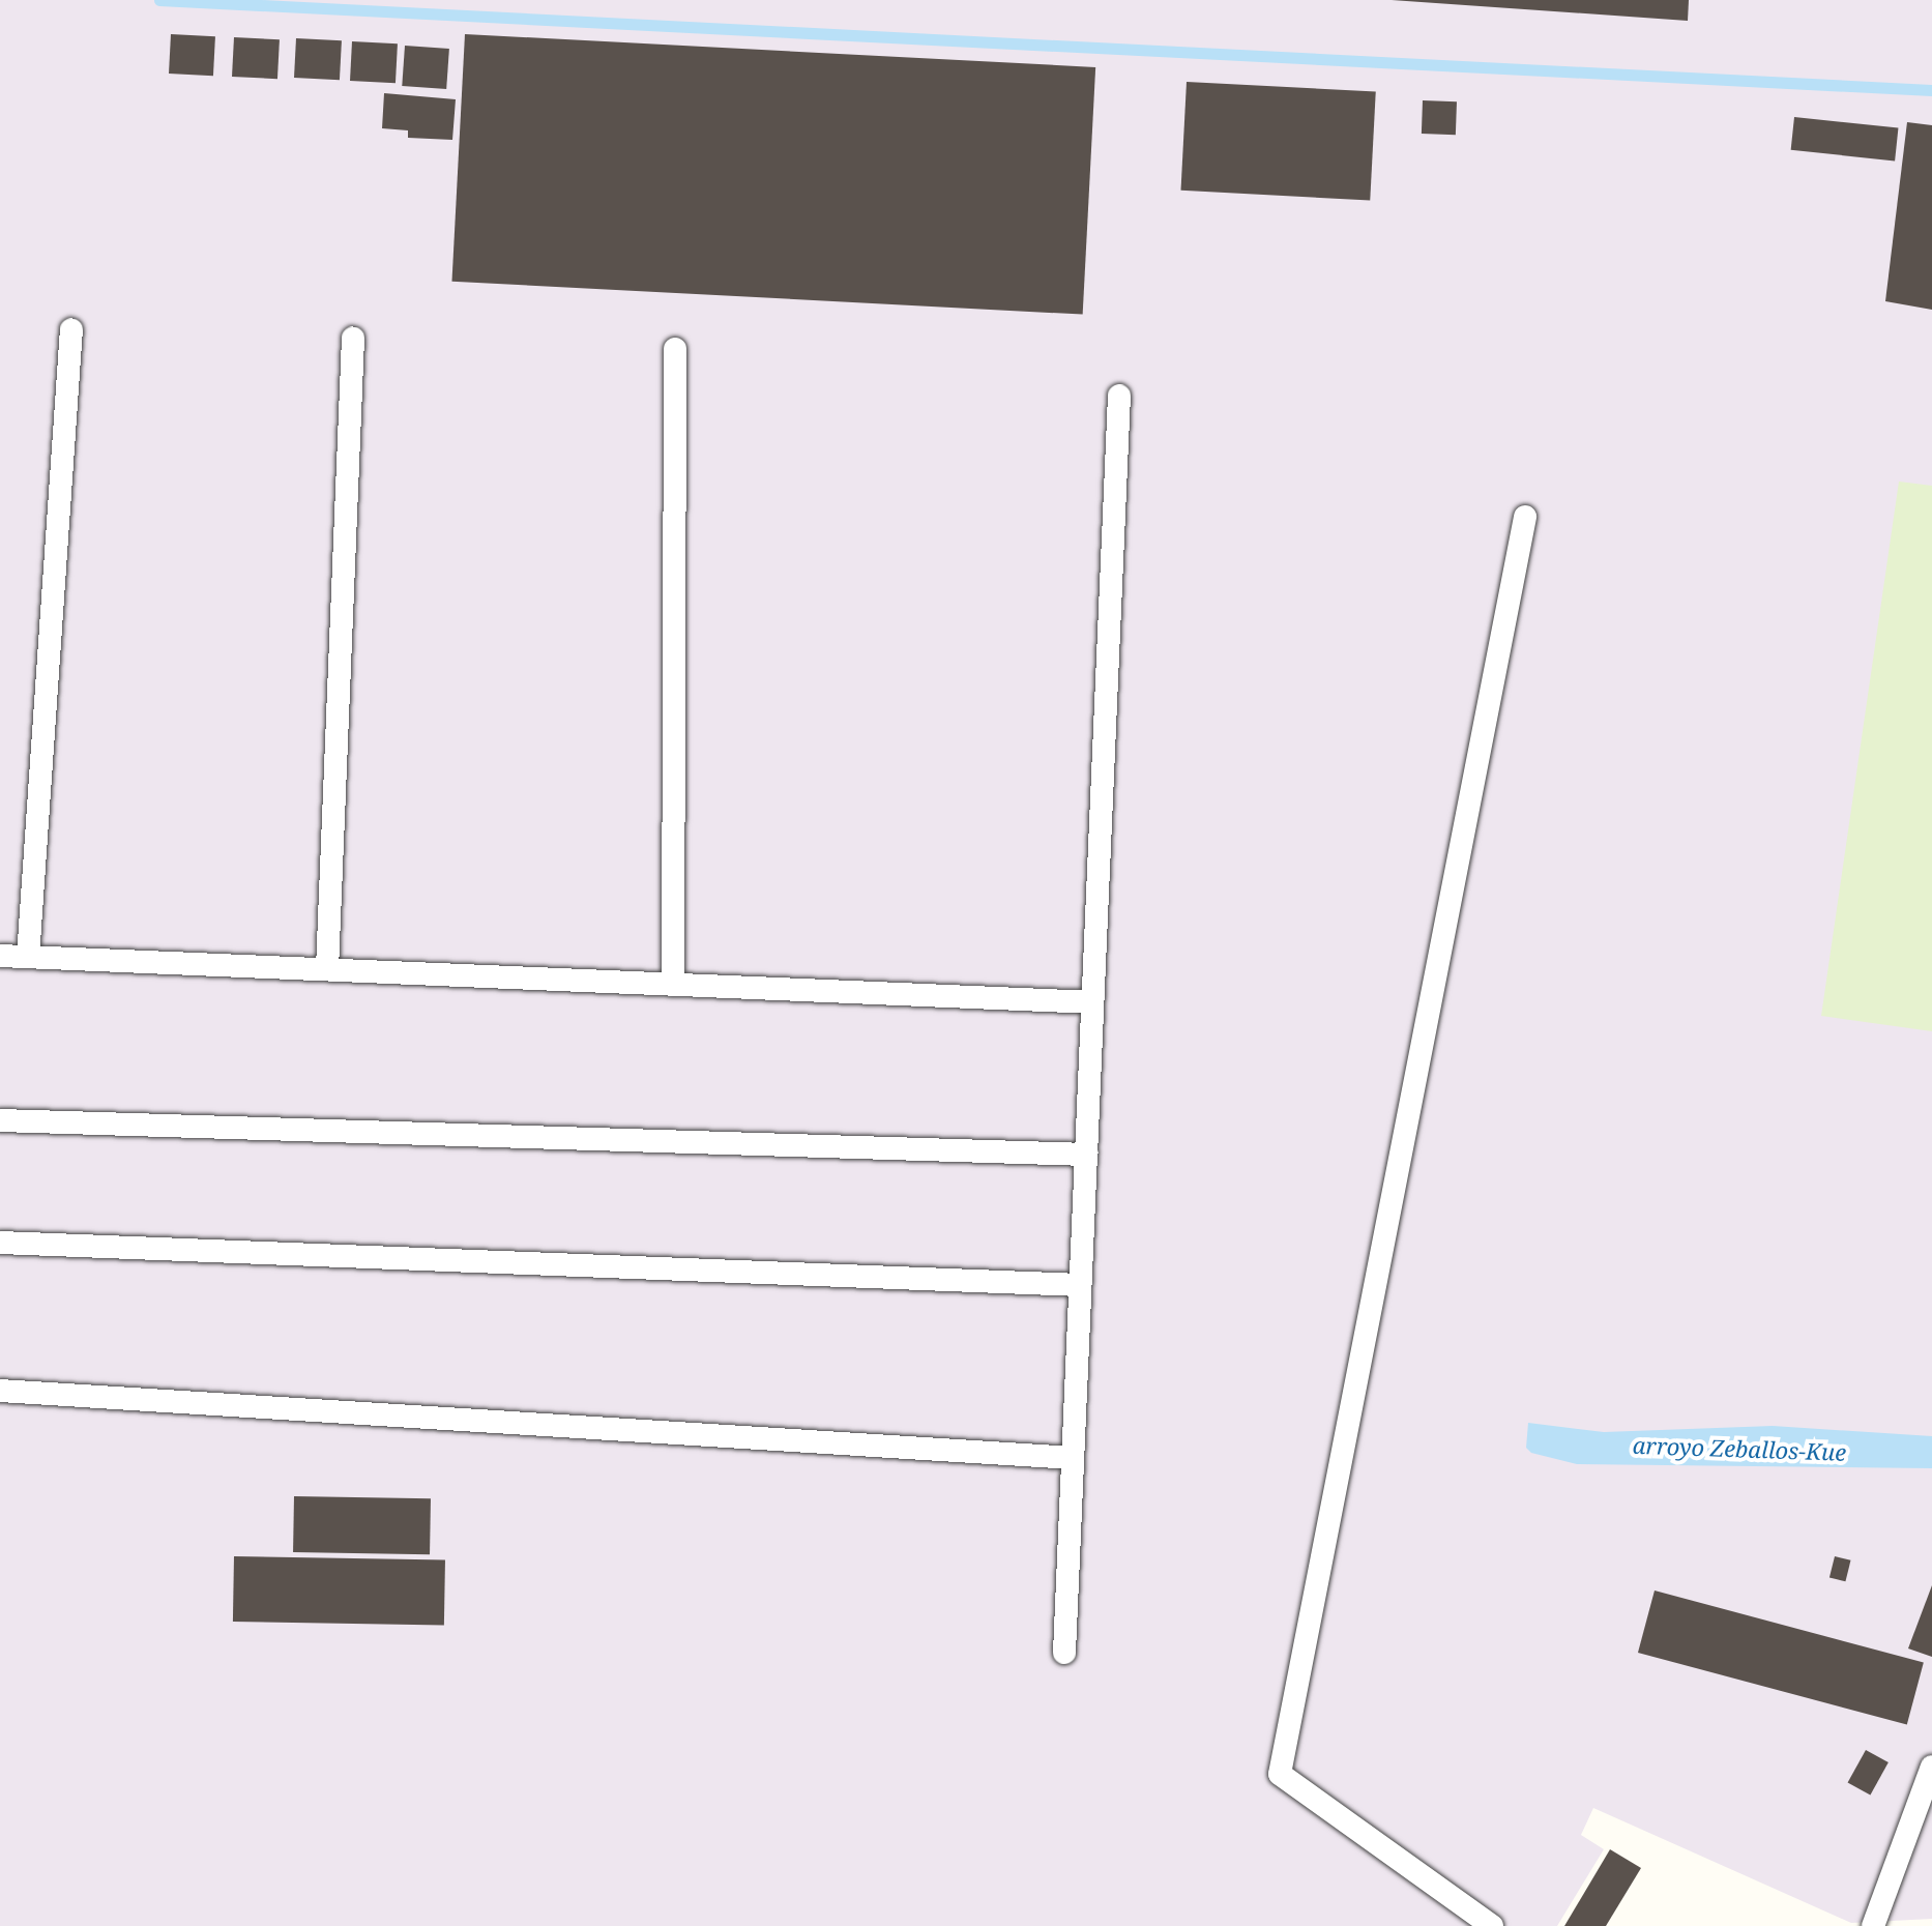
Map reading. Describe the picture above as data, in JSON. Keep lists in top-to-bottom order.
{
  "water": ["arroyo Zeballos-Kue"]
}
